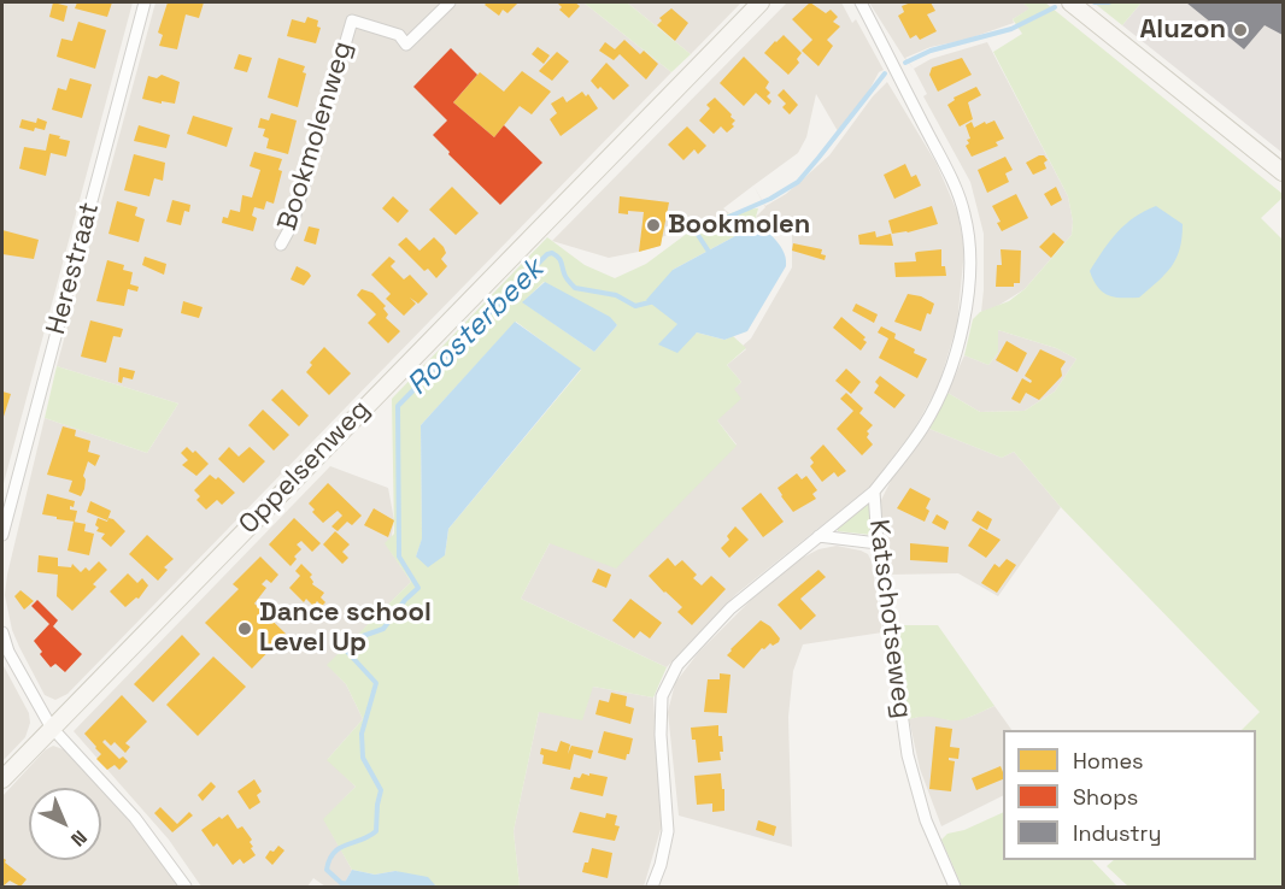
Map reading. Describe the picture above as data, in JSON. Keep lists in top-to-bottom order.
{
  "streets": {
    "street": [
      "Bookmolenweg",
      "Herestraat",
      "Oppelsenweg",
      "Katschotseweg"
    ]
  },
  "water": ["Roosterbeek"],
  "places": ["Aluzon", "Bookmolen", "Dance school Level Up"],
  "legend": ["Homes", "Shops", "Industry"],
  "north": "bottom right"
}
